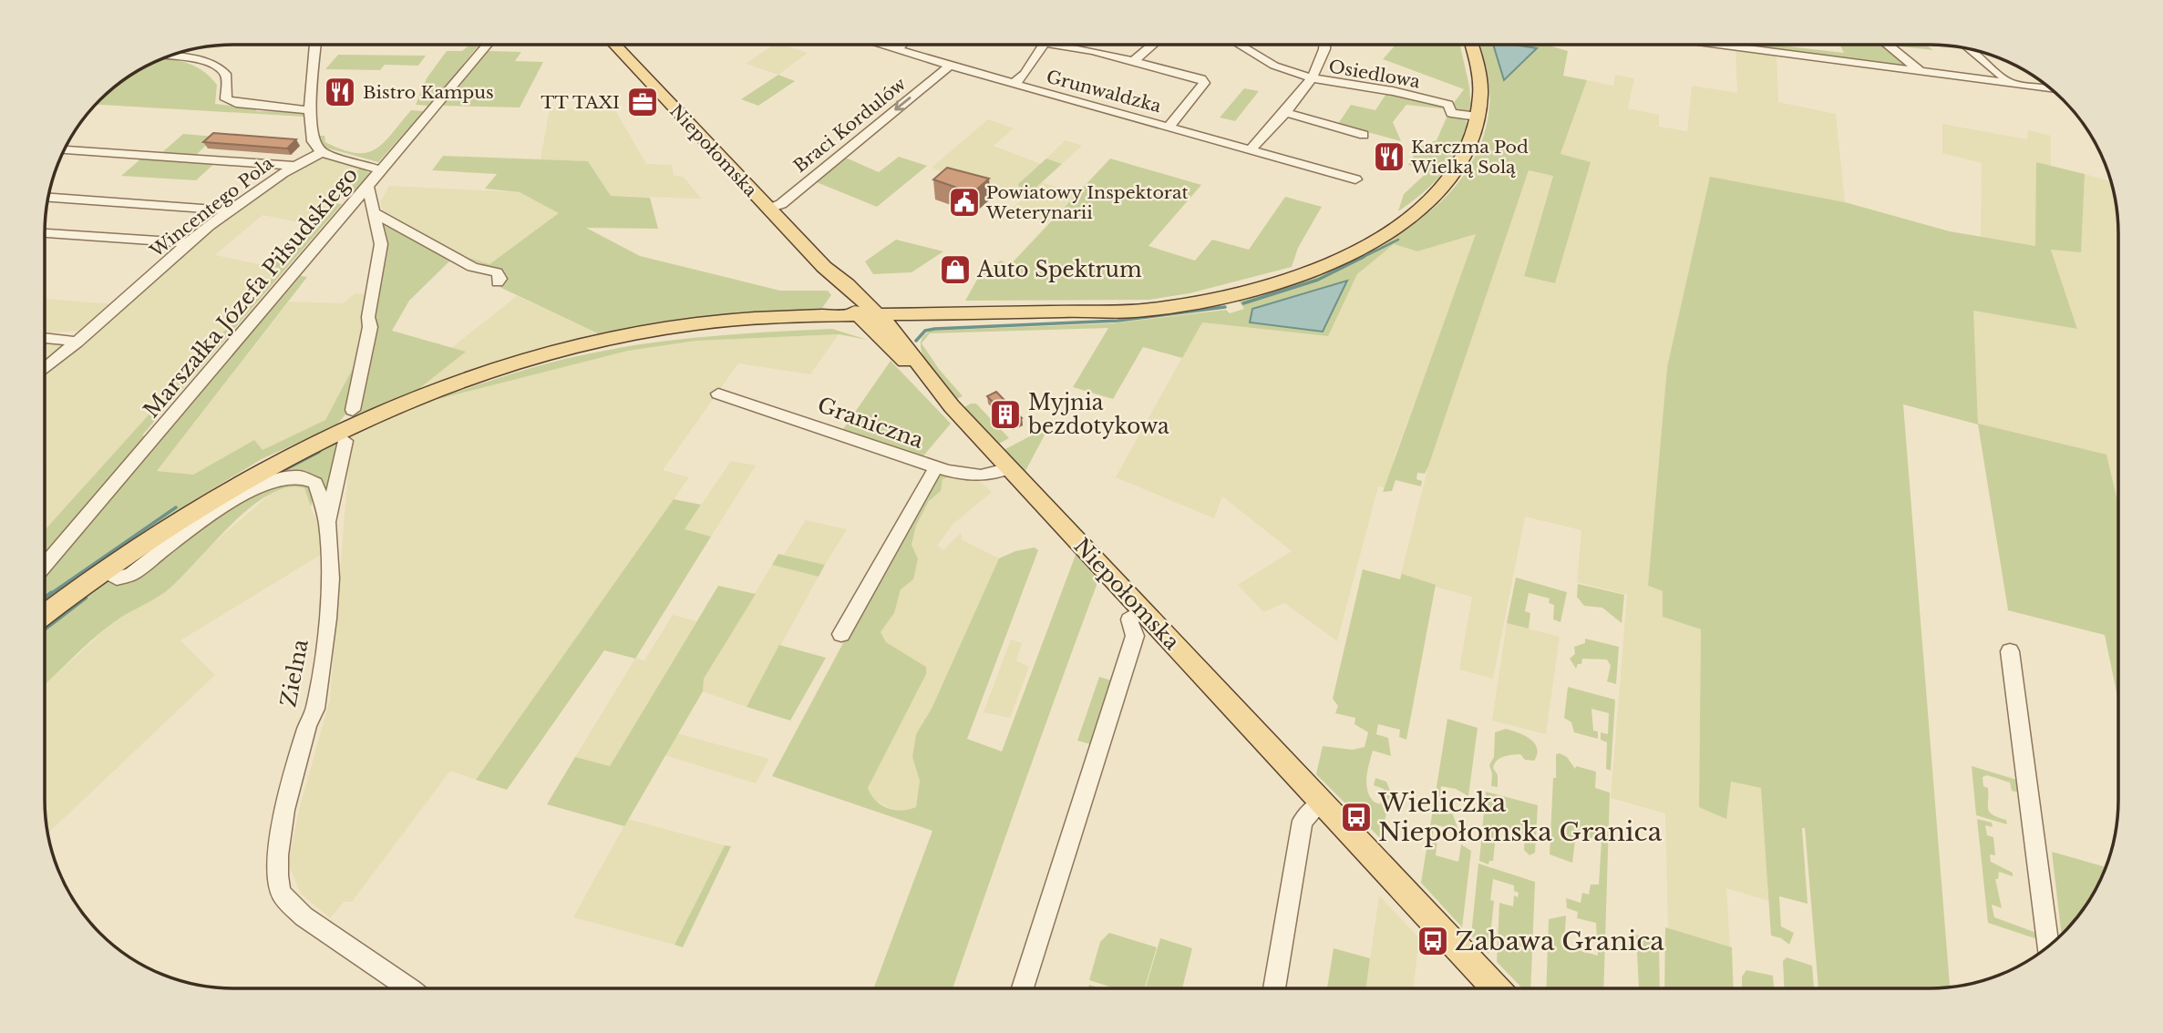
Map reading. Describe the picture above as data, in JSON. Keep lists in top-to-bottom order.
{
  "streets": {
    "main road": ["Niepołomska"],
    "street": [
      "Osiedlowa",
      "Grunwaldzka",
      "Braci Kordulów",
      "Wincentego Pola",
      "Marszałka Józefa Piłsudskiego",
      "Graniczna",
      "Zielna"
    ]
  },
  "crossings": [
    ["Grunwaldzka", "Braci Kordulów"],
    ["Braci Kordulów", "Niepołomska"],
    ["Niepołomska", "Graniczna"]
  ],
  "one_way": ["Braci Kordulów"],
  "places": {
    "restaurant": ["Bistro Kampus", "Karczma Pod Wielką Solą"],
    "office": ["TT TAXI"],
    "public building": ["Powiatowy Inspektorat Weterynarii"],
    "shop": ["Auto Spektrum"],
    "building": ["Myjnia bezdotykowa"],
    "bus stop": ["Wieliczka Niepołomska Granica", "Zabawa Granica"]
  }
}
